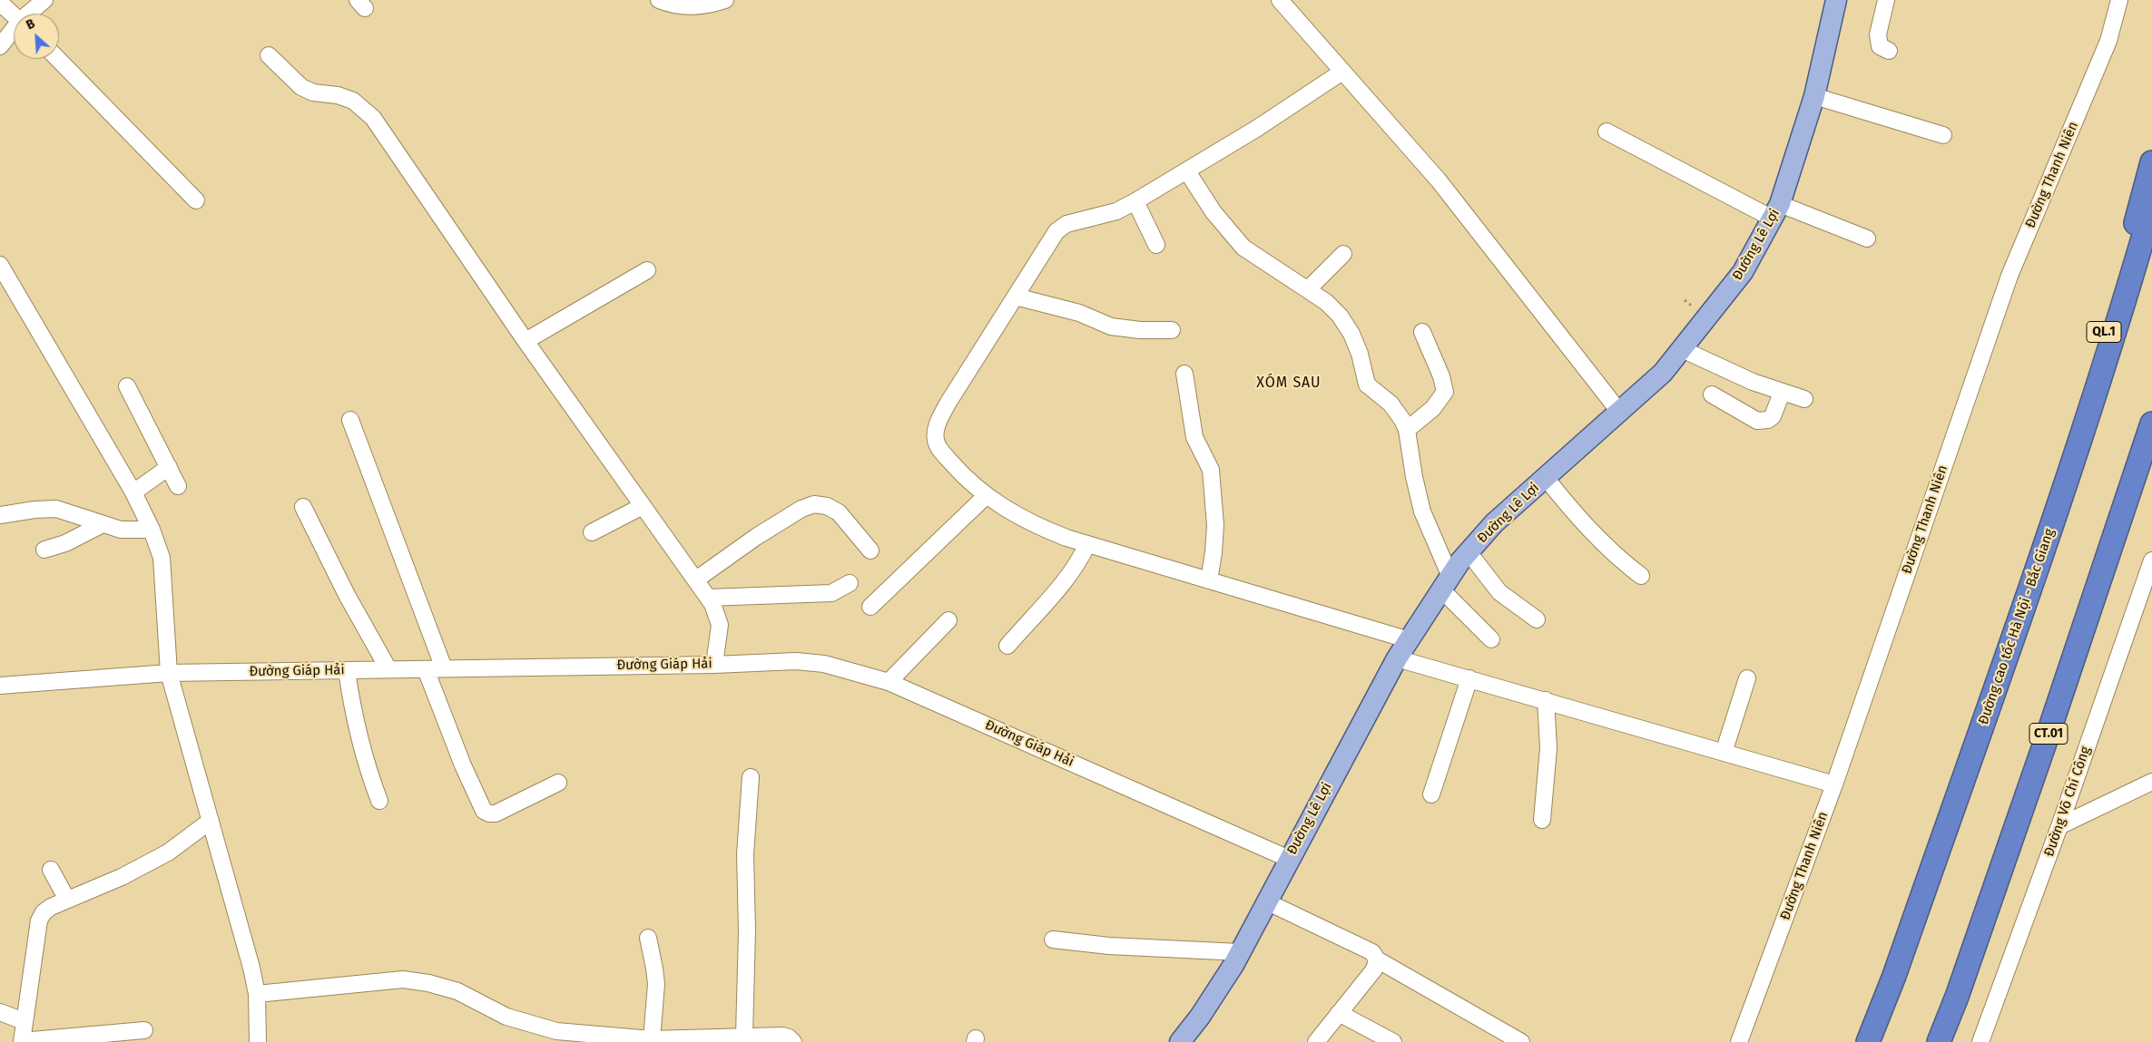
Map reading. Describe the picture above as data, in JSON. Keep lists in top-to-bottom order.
{
  "streets": {
    "highway": ["QL.1", "Đường cao tốc Hà Nội - Bắc Giang", "CT.01"],
    "main road": ["Đường Lê Lợi"],
    "street": ["Đường Thanh Niên", "Đường Giáp Hải", "Đường Võ Chí Công"]
  },
  "crossings": [
    ["Đường Lê Lợi", "Đường Giáp Hải"],
    ["QL.1", "Đường cao tốc Hà Nội - Bắc Giang"]
  ],
  "districts": ["XÓM SAU"],
  "north": "top left"
}
